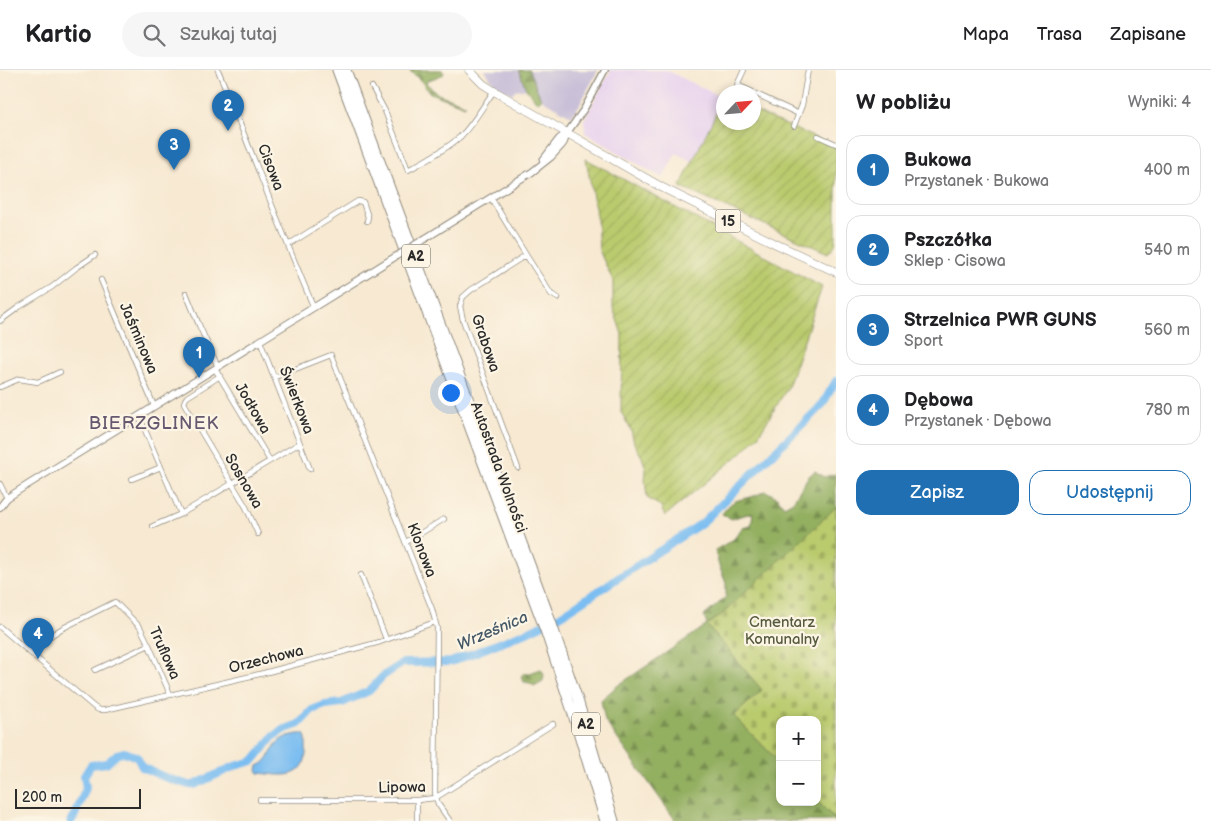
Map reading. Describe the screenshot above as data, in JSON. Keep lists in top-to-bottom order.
{
  "streets": {
    "highway": ["A2", "Autostrada Wolności"],
    "main road": ["15"],
    "street": [
      "Cisowa",
      "Jaśminowa",
      "Grabowa",
      "Świerkowa",
      "Jodłowa",
      "Sosnowa",
      "Klonowa",
      "Truflowa",
      "Orzechowa",
      "Lipowa"
    ]
  },
  "crossings": [
    ["Świerkowa", "Klonowa"],
    ["Jodłowa", "Sosnowa"],
    ["Klonowa", "Orzechowa"],
    ["Klonowa", "Lipowa"],
    ["Truflowa", "Orzechowa"]
  ],
  "districts": ["BIERZGLINEK"],
  "water": ["Wrześnica"],
  "parks": ["Cmentarz Komunalny"],
  "scale_bar": "200 m",
  "north": "top right",
  "page": {
    "header": "Kartio",
    "search": "Szukaj tutaj",
    "nav": ["Mapa", "Trasa", "Zapisane"],
    "heading": ["W pobliżu", "Wyniki: 4"],
    "pins": [
      "2",
      "3",
      "1",
      "4"
    ],
    "list": [
      {
        "mark": "1",
        "name": "Bukowa",
        "note": "Przystanek · Bukowa",
        "value": "400 m"
      },
      {
        "mark": "2",
        "name": "Pszczółka",
        "note": "Sklep · Cisowa",
        "value": "540 m"
      },
      {
        "mark": "3",
        "name": "Strzelnica PWR GUNS",
        "note": "Sport",
        "value": "560 m"
      },
      {
        "mark": "4",
        "name": "Dębowa",
        "note": "Przystanek · Dębowa",
        "value": "780 m"
      }
    ],
    "buttons": ["Zapisz", "Udostępnij"],
    "map_buttons": ["+", "−"],
    "scale": "200 m"
  }
}
